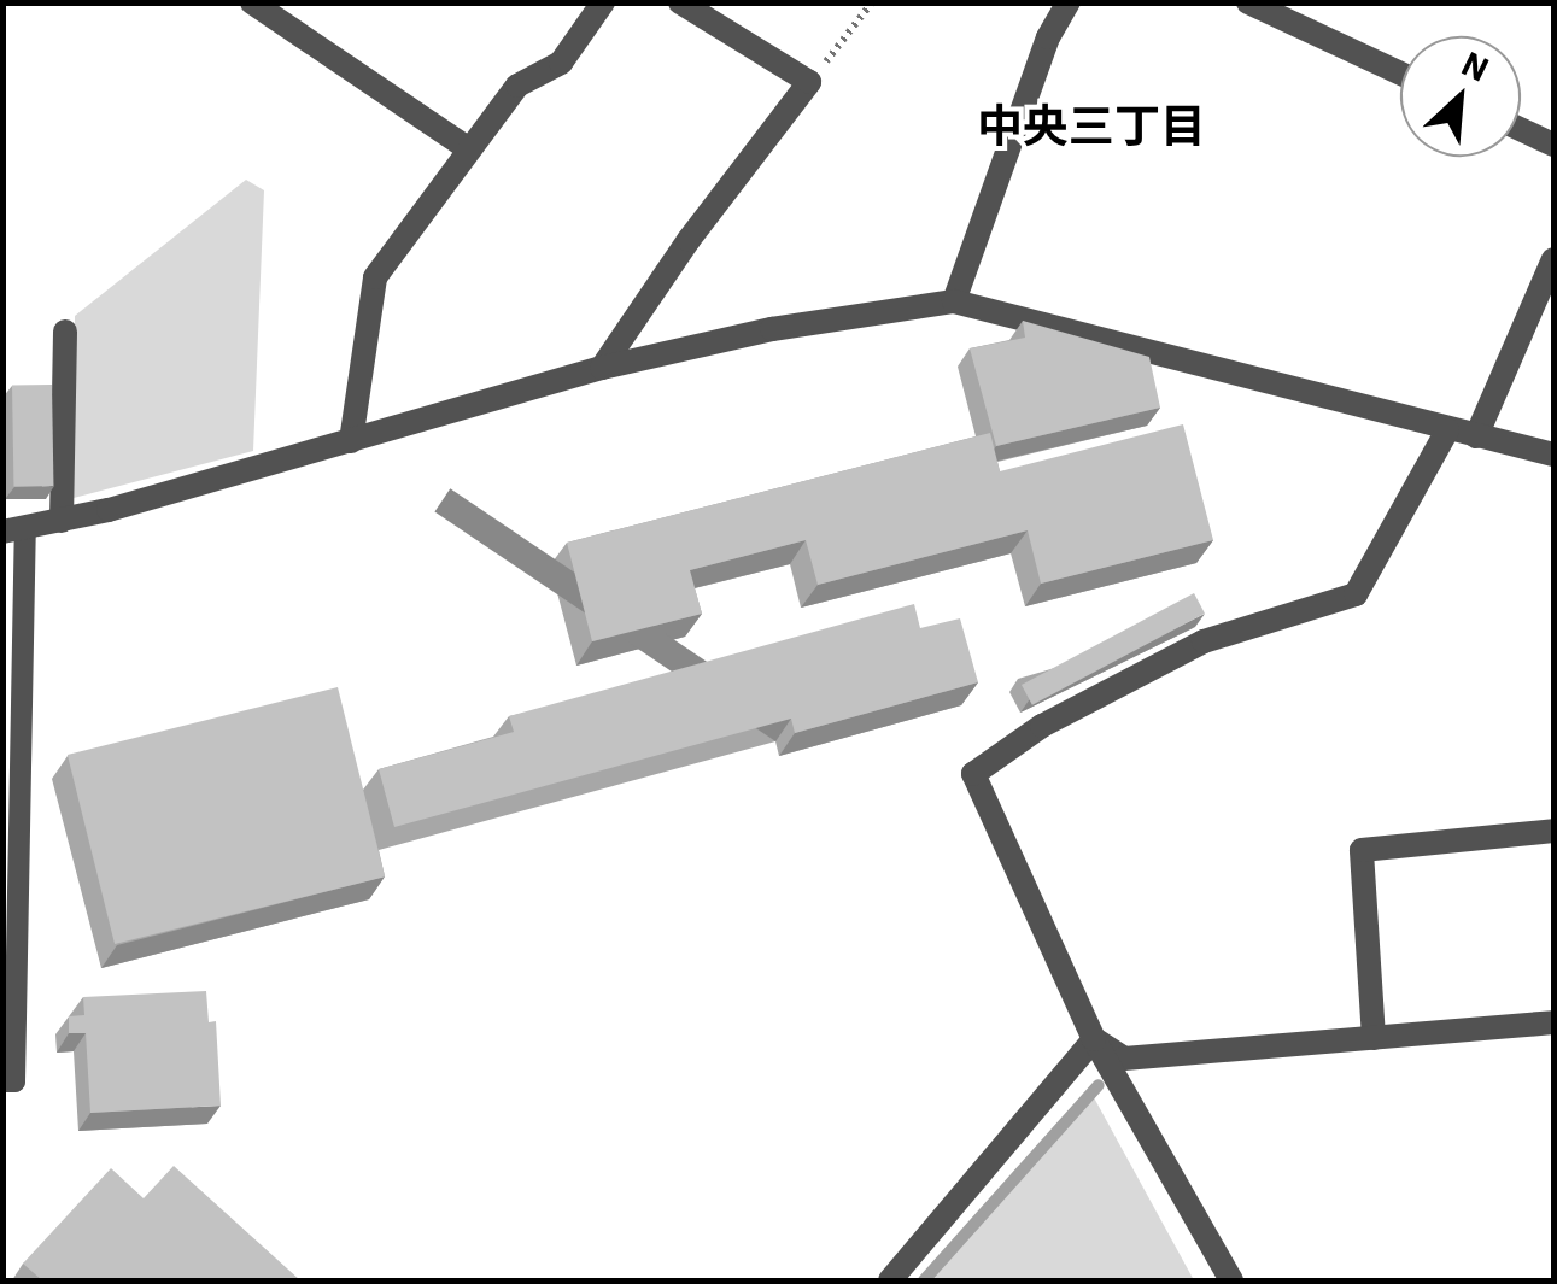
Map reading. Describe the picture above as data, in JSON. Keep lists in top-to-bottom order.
{
  "districts": ["中央三丁目"],
  "north": "top right"
}
